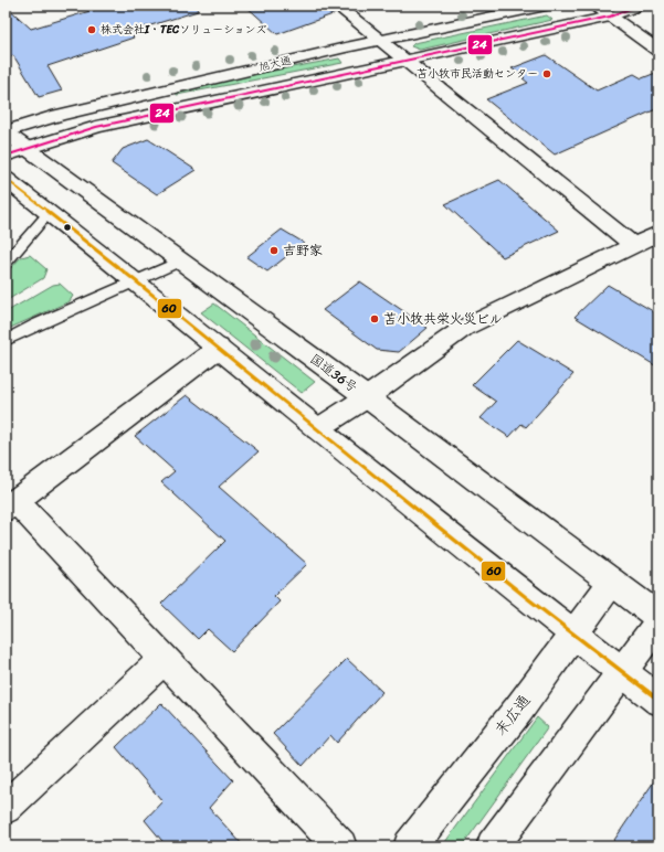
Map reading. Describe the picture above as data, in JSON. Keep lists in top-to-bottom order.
{
  "streets": {
    "main road": ["旭大通", "国道36号", "末広通"]
  },
  "crossings": [
    ["旭大通", "国道36号"],
    ["国道36号", "末広通"]
  ],
  "places": [
    "株式会社I・TECソリューションズ",
    "苫小牧市民活動センター",
    "吉野家",
    "苫小牧共栄火災ビル"
  ],
  "lines": ["transit line 24", "transit line 60"]
}
